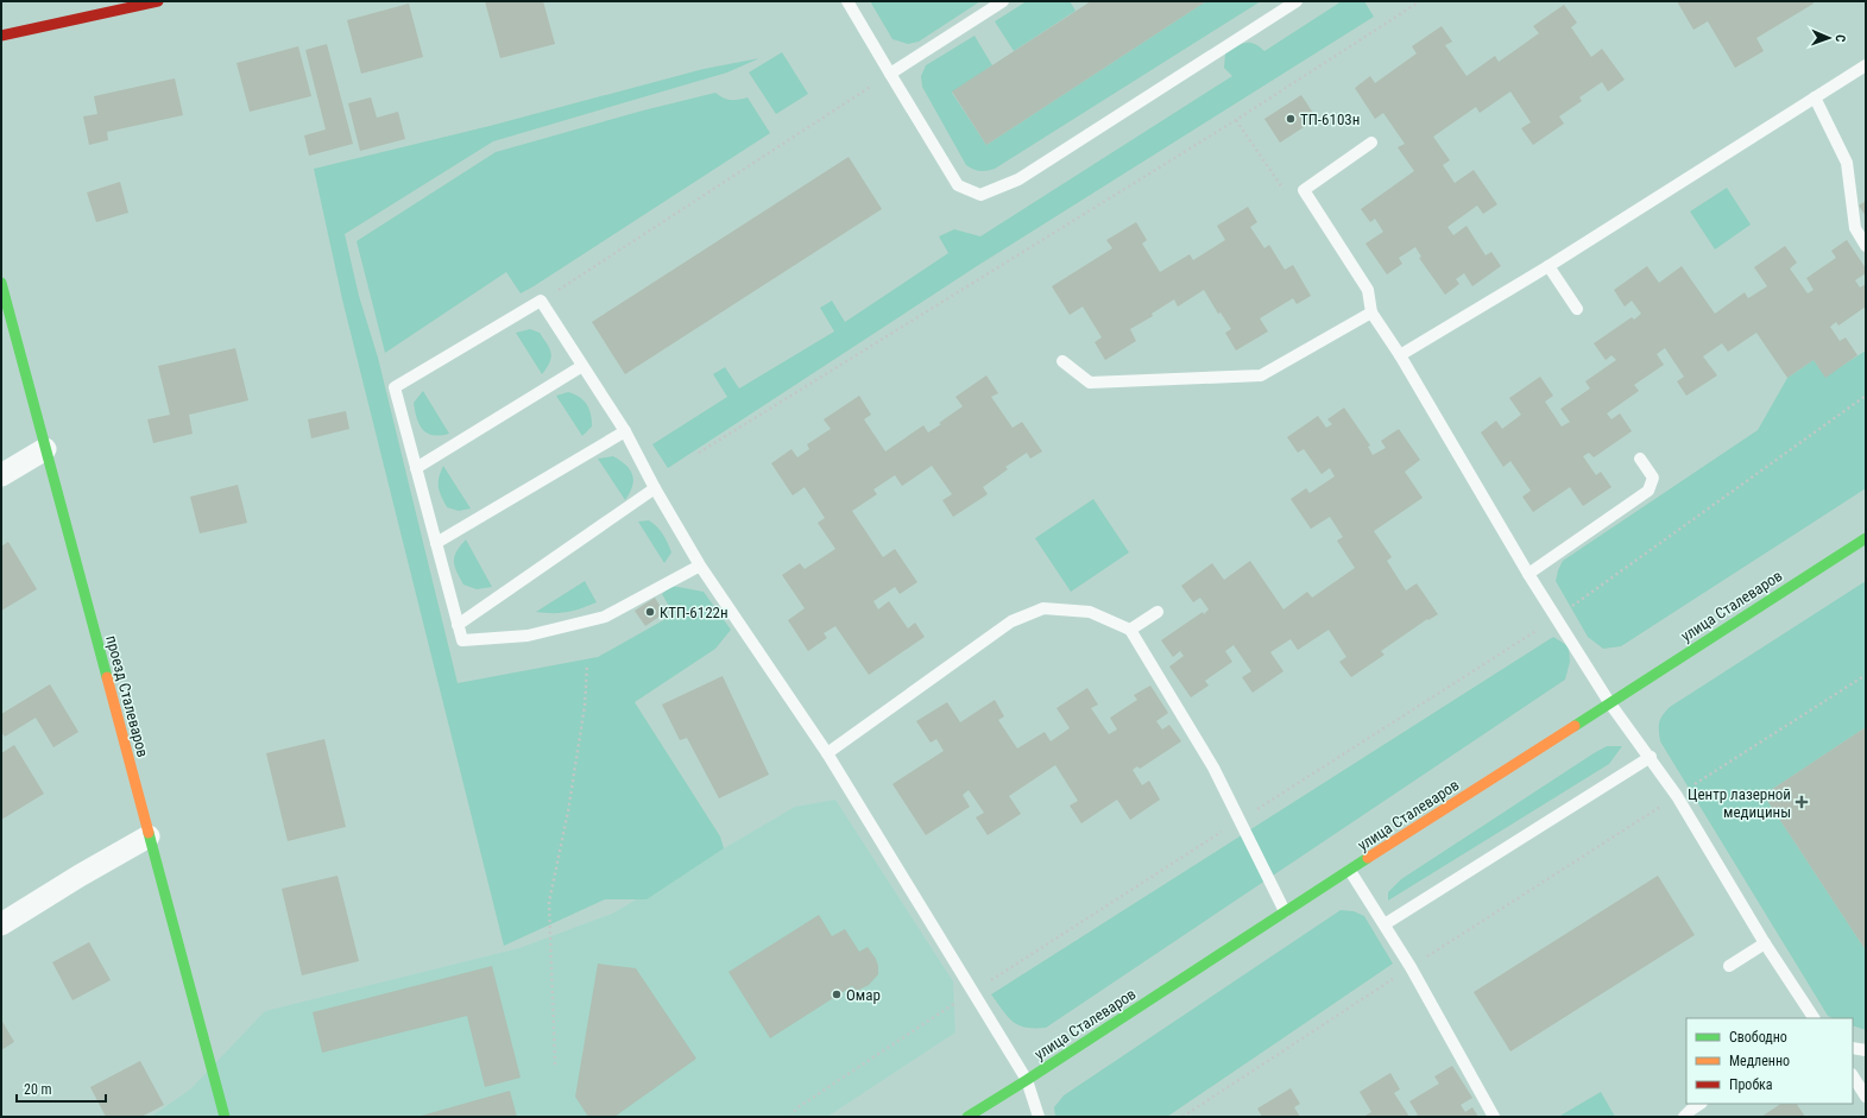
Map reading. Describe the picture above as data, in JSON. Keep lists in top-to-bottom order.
{
  "streets": {
    "main road": ["улица Сталеваров", "проезд Сталеваров"]
  },
  "places": {
    "other": ["ТП-6103н", "КТП-6122н", "Омар"],
    "health": ["Центр лазерной медицины"]
  },
  "legend": ["Свободно", "Медленно", "Пробка"],
  "scale_bar": "20 m",
  "north": "right"
}
